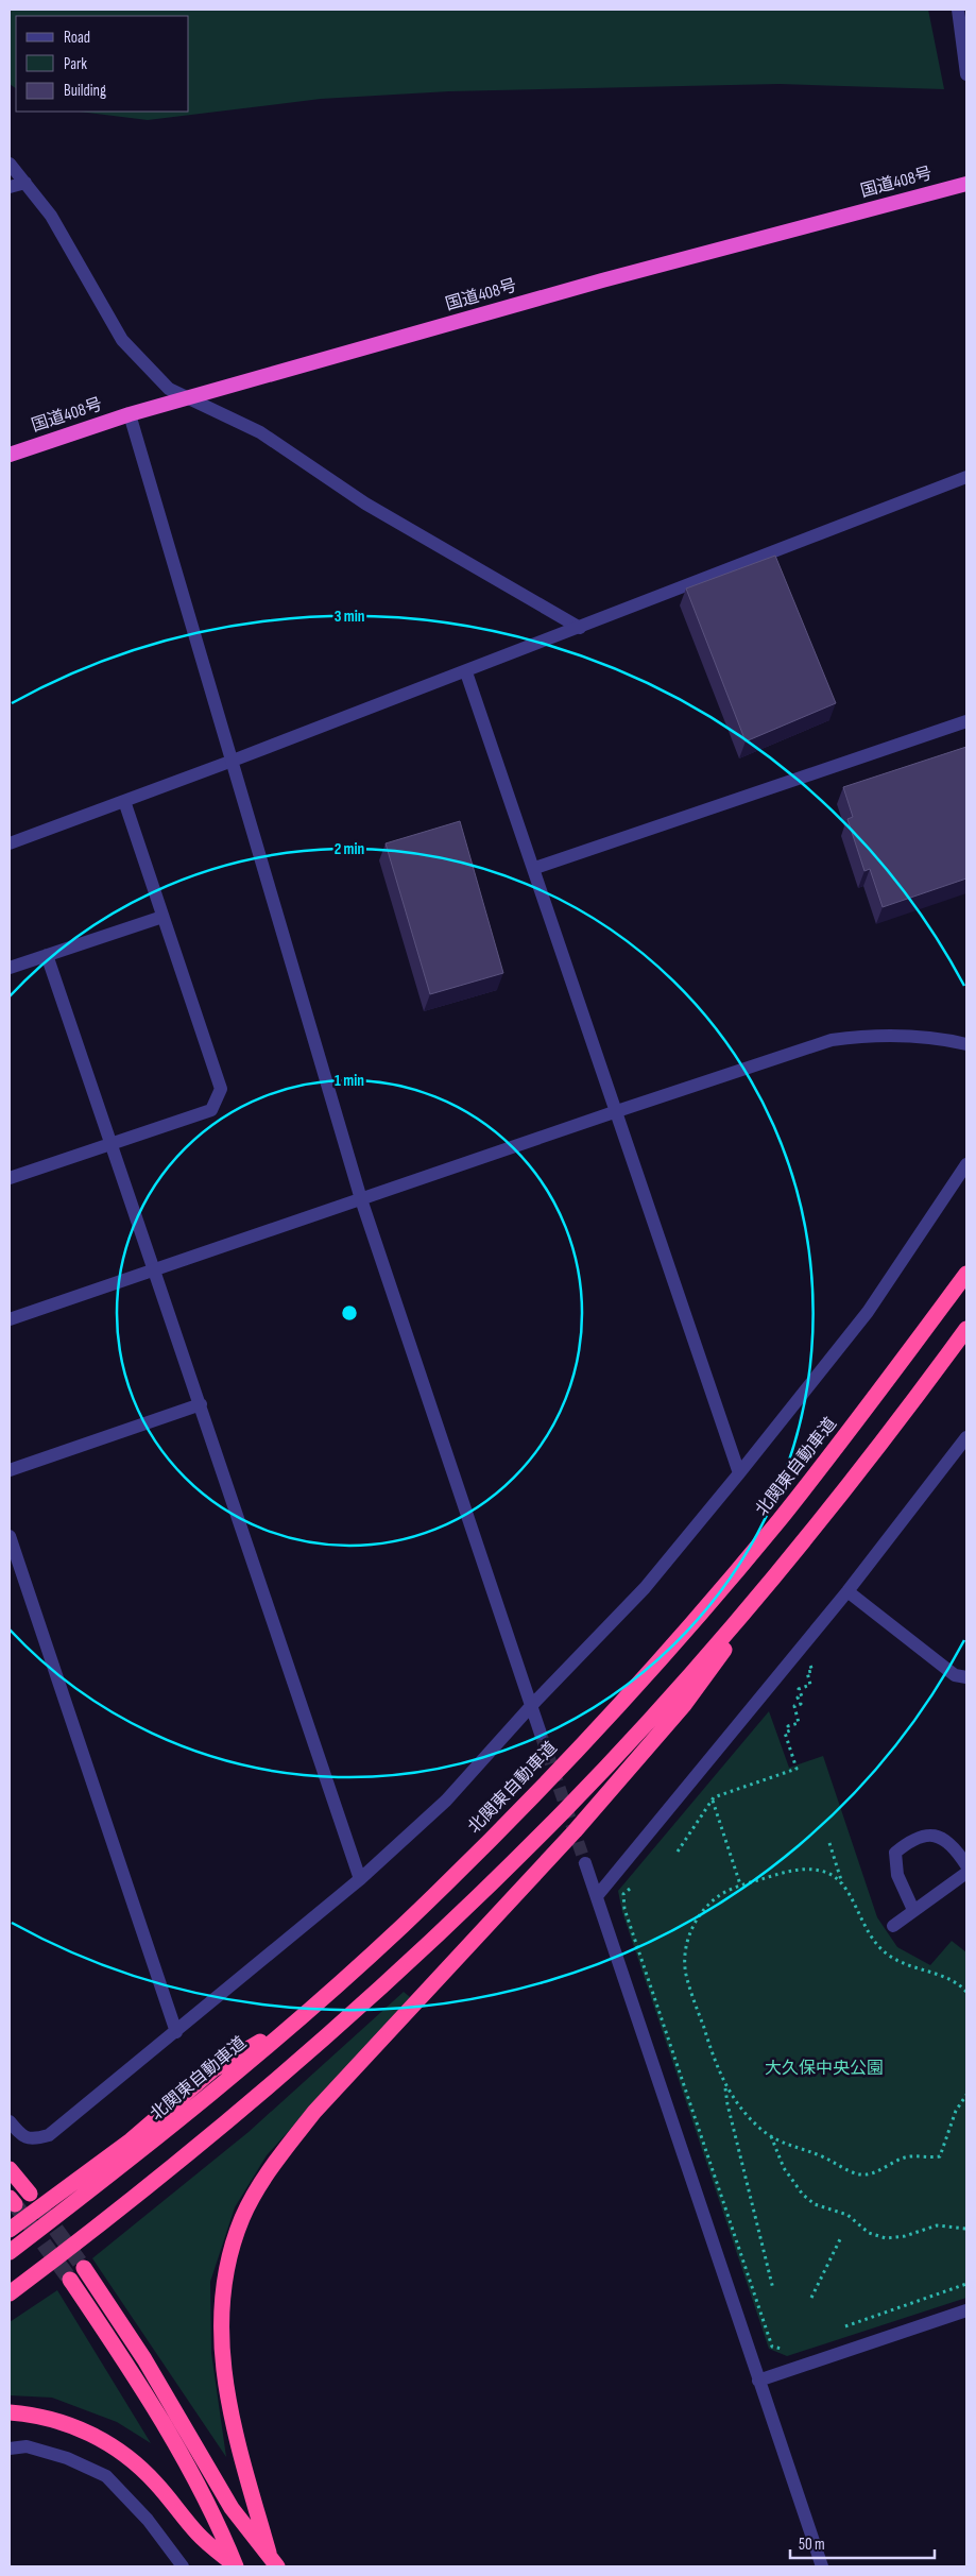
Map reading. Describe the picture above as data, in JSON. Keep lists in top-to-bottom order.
{
  "streets": {
    "highway": ["国道408号", "北関東自動車道"]
  },
  "parks": ["大久保中央公園"],
  "legend": ["Road", "Park", "Building"],
  "scale_bar": "50 m",
  "rings": ["3 min", "2 min", "1 min"]
}
